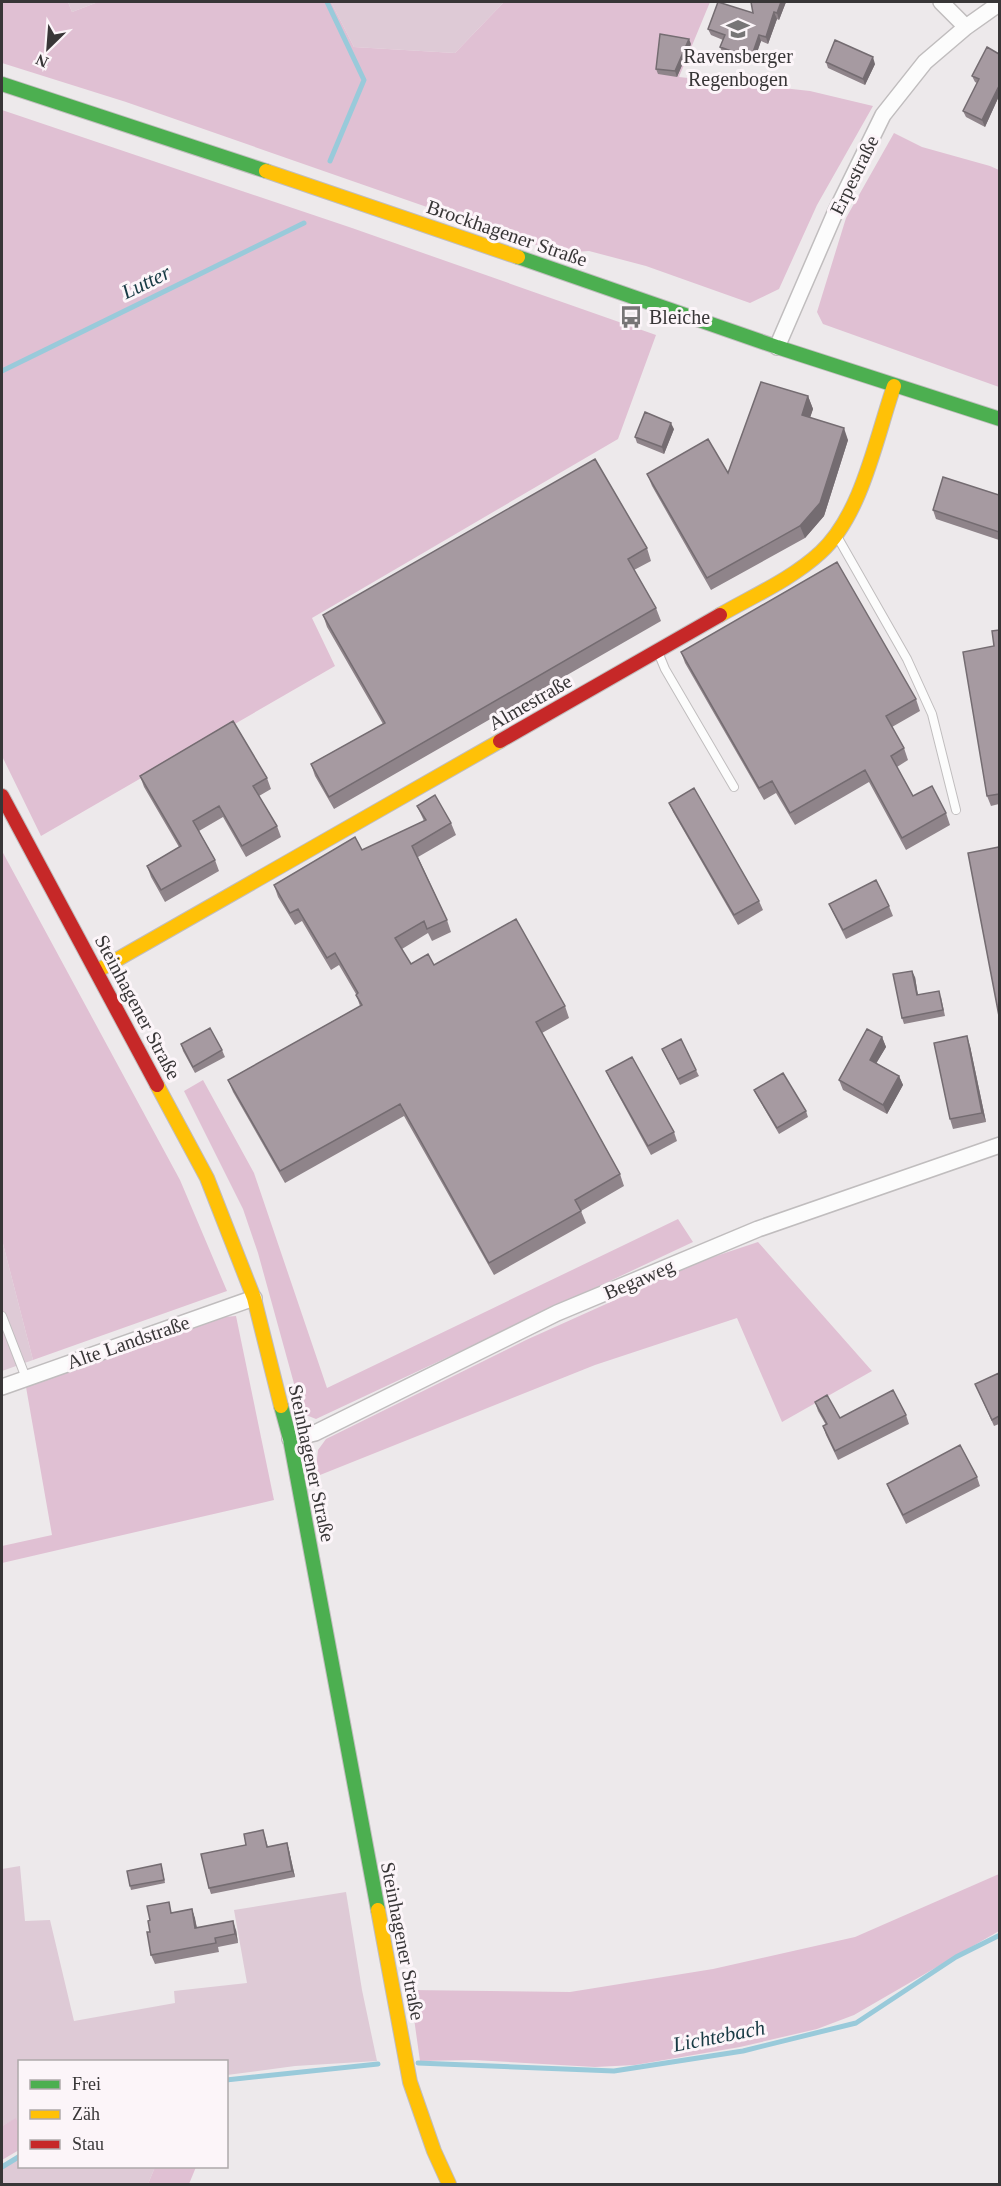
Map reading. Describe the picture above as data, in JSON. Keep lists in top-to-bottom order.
{
  "streets": {
    "main road": ["Brockhagener Straße", "Almestraße", "Steinhagener Straße"],
    "street": ["Erpestraße", "Begaweg", "Alte Landstraße"]
  },
  "crossings": [
    ["Erpestraße", "Brockhagener Straße"],
    ["Brockhagener Straße", "Almestraße"],
    ["Almestraße", "Steinhagener Straße"],
    ["Steinhagener Straße", "Begaweg"],
    ["Steinhagener Straße", "Alte Landstraße"]
  ],
  "water": ["Lutter", "Lichtebach"],
  "places": {
    "school or university": ["Ravensberger Regenbogen"],
    "bus stop": ["Bleiche"]
  },
  "legend": ["Frei", "Zäh", "Stau"],
  "north": "bottom left"
}
